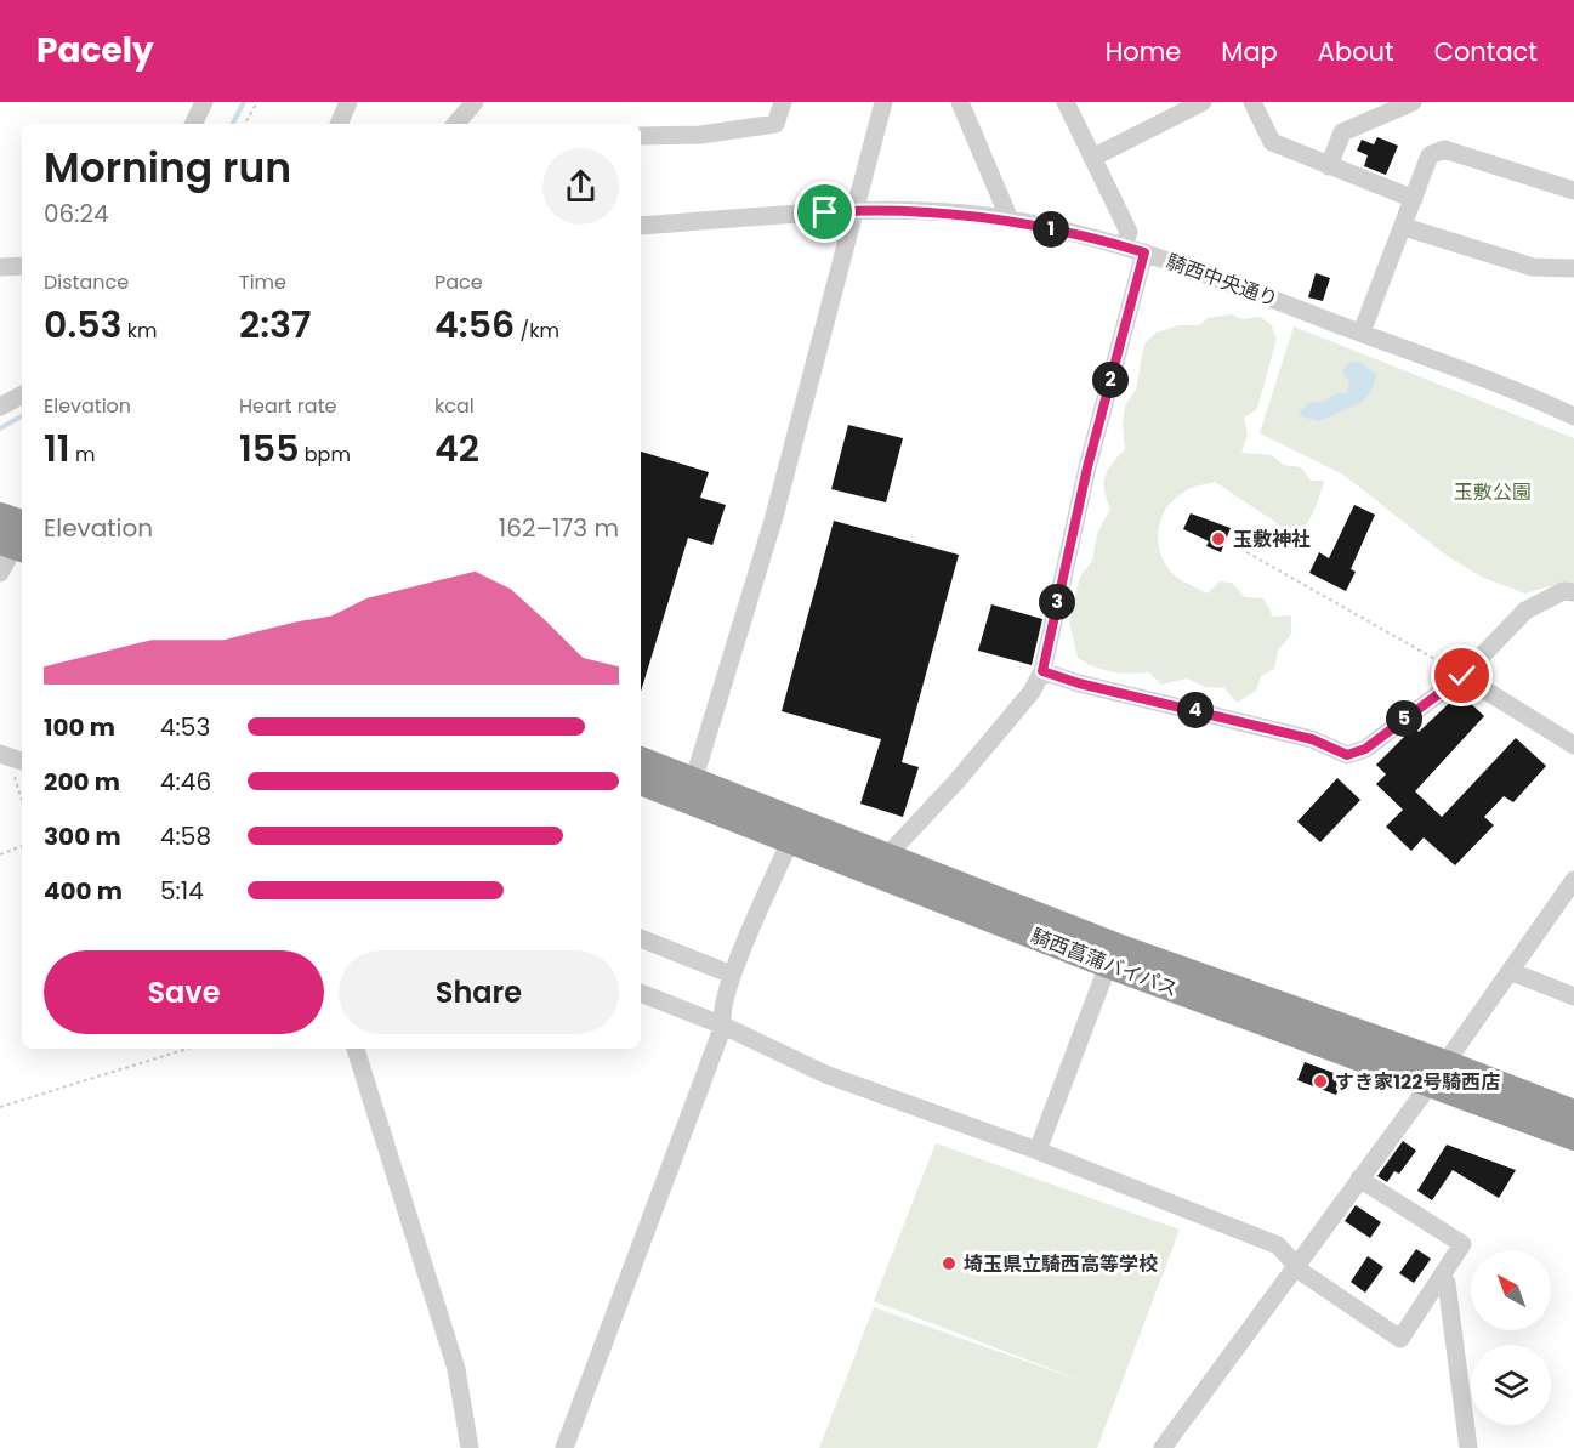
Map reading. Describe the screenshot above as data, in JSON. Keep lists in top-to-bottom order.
{
  "streets": {
    "highway": ["騎西菖蒲バイパス"],
    "street": ["騎西中央通り"]
  },
  "parks": ["玉敷公園"],
  "places": ["玉敷神社", "すき家122号騎西店", "埼玉県立騎西高等学校"],
  "north": "top left",
  "page": {
    "header": "Pacely",
    "nav": [
      "Home",
      "Map",
      "About",
      "Contact"
    ],
    "heading": ["Morning run", "06:24"],
    "pins": [
      "1",
      "2",
      "3",
      "4",
      "5"
    ],
    "stats": [
      ["Distance", "0.53 km"],
      ["Time", "2:37"],
      ["Pace", "4:56 /km"],
      ["Elevation", "11 m"],
      ["Heart rate", "155 bpm"],
      ["kcal", "42"]
    ],
    "chart": ["Elevation", "162–173 m"],
    "list": [
      {
        "name": "100 m",
        "note": "4:53"
      },
      {
        "name": "200 m",
        "note": "4:46"
      },
      {
        "name": "300 m",
        "note": "4:58"
      },
      {
        "name": "400 m",
        "note": "5:14"
      }
    ],
    "buttons": ["Save", "Share"]
  }
}
